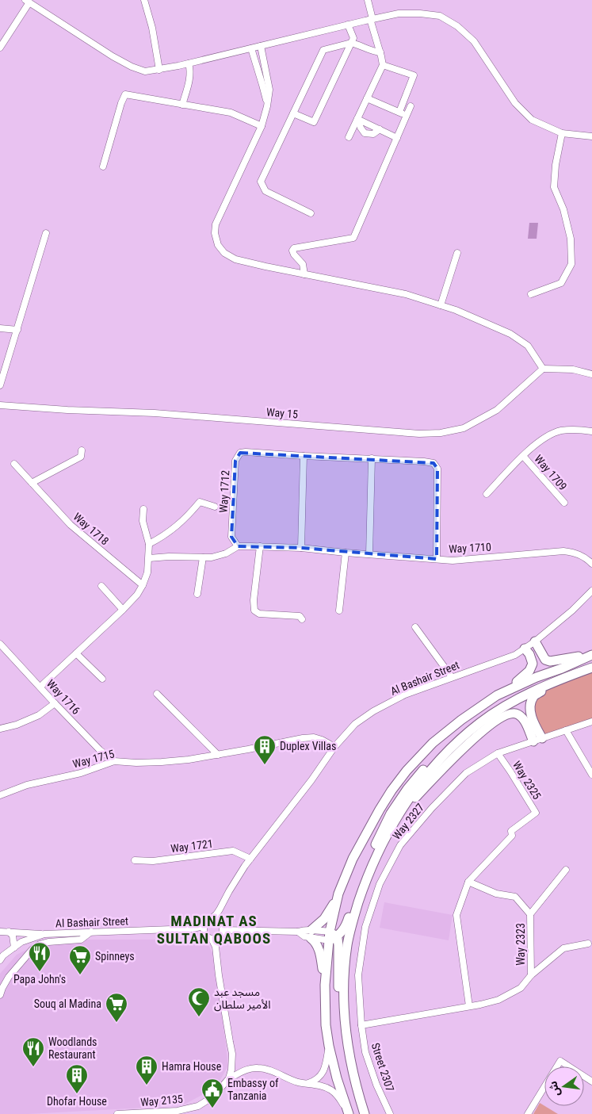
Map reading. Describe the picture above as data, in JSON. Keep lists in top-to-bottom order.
{
  "streets": {
    "street": [
      "Way 15",
      "Way 1709",
      "Way 1712",
      "Way 1718",
      "Way 1710",
      "Al Bashair Street",
      "Way 1716",
      "Way 1715",
      "Way 2325",
      "Way 2327",
      "Way 1721",
      "Way 2323",
      "Street 2307",
      "Way 2135"
    ]
  },
  "crossings": [
    ["Way 1712", "Way 1710"],
    ["Al Bashair Street", "Way 1715"],
    ["Al Bashair Street", "Way 1721"],
    ["Al Bashair Street", "Way 2135"],
    ["Way 1716", "Way 1715"],
    ["Way 2325", "Way 2327"],
    ["Way 2325", "Way 2323"],
    ["Way 2327", "Way 2323"],
    ["Way 2327", "Street 2307"],
    ["Way 2323", "Street 2307"]
  ],
  "districts": ["MADINAT AS SULTAN QABOOS"],
  "places": {
    "building": ["Duplex Villas", "Hamra House", "Dhofar House"],
    "restaurant": ["Papa John's", "Woodlands Restaurant"],
    "supermarket": ["Spinneys", "Souq al Madina"],
    "mosque": ["مسجد عبد الأمير سلطان"],
    "public building": ["Embassy of Tanzania"]
  },
  "north": "left"
}
